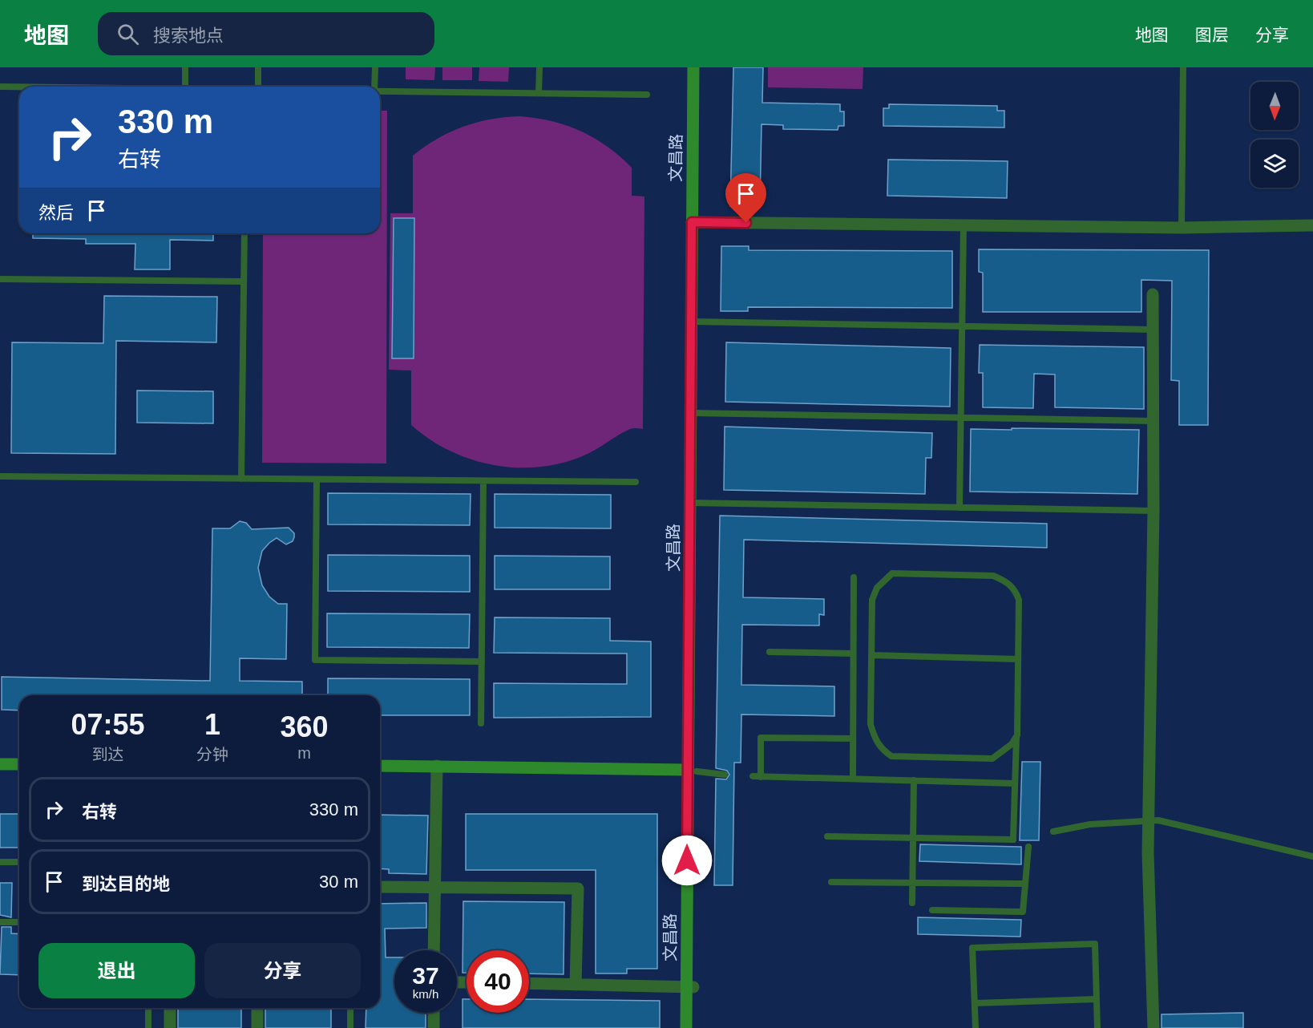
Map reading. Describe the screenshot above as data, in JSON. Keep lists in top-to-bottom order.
{
  "streets": {
    "street": ["文昌路"]
  },
  "north": "bottom",
  "page": {
    "header": "地图",
    "search": "搜索地点",
    "nav": ["地图", "图层", "分享"],
    "turn": ["330 m", "右转"],
    "then": "然后",
    "eta": [
      "07:55",
      "到达",
      "1",
      "分钟",
      "360",
      "m"
    ],
    "list": [
      {
        "name": "右转",
        "value": "330 m"
      },
      {
        "name": "到达目的地",
        "value": "30 m"
      }
    ],
    "buttons": ["退出", "分享"],
    "speed": "37 km/h",
    "limit": "40"
  }
}
